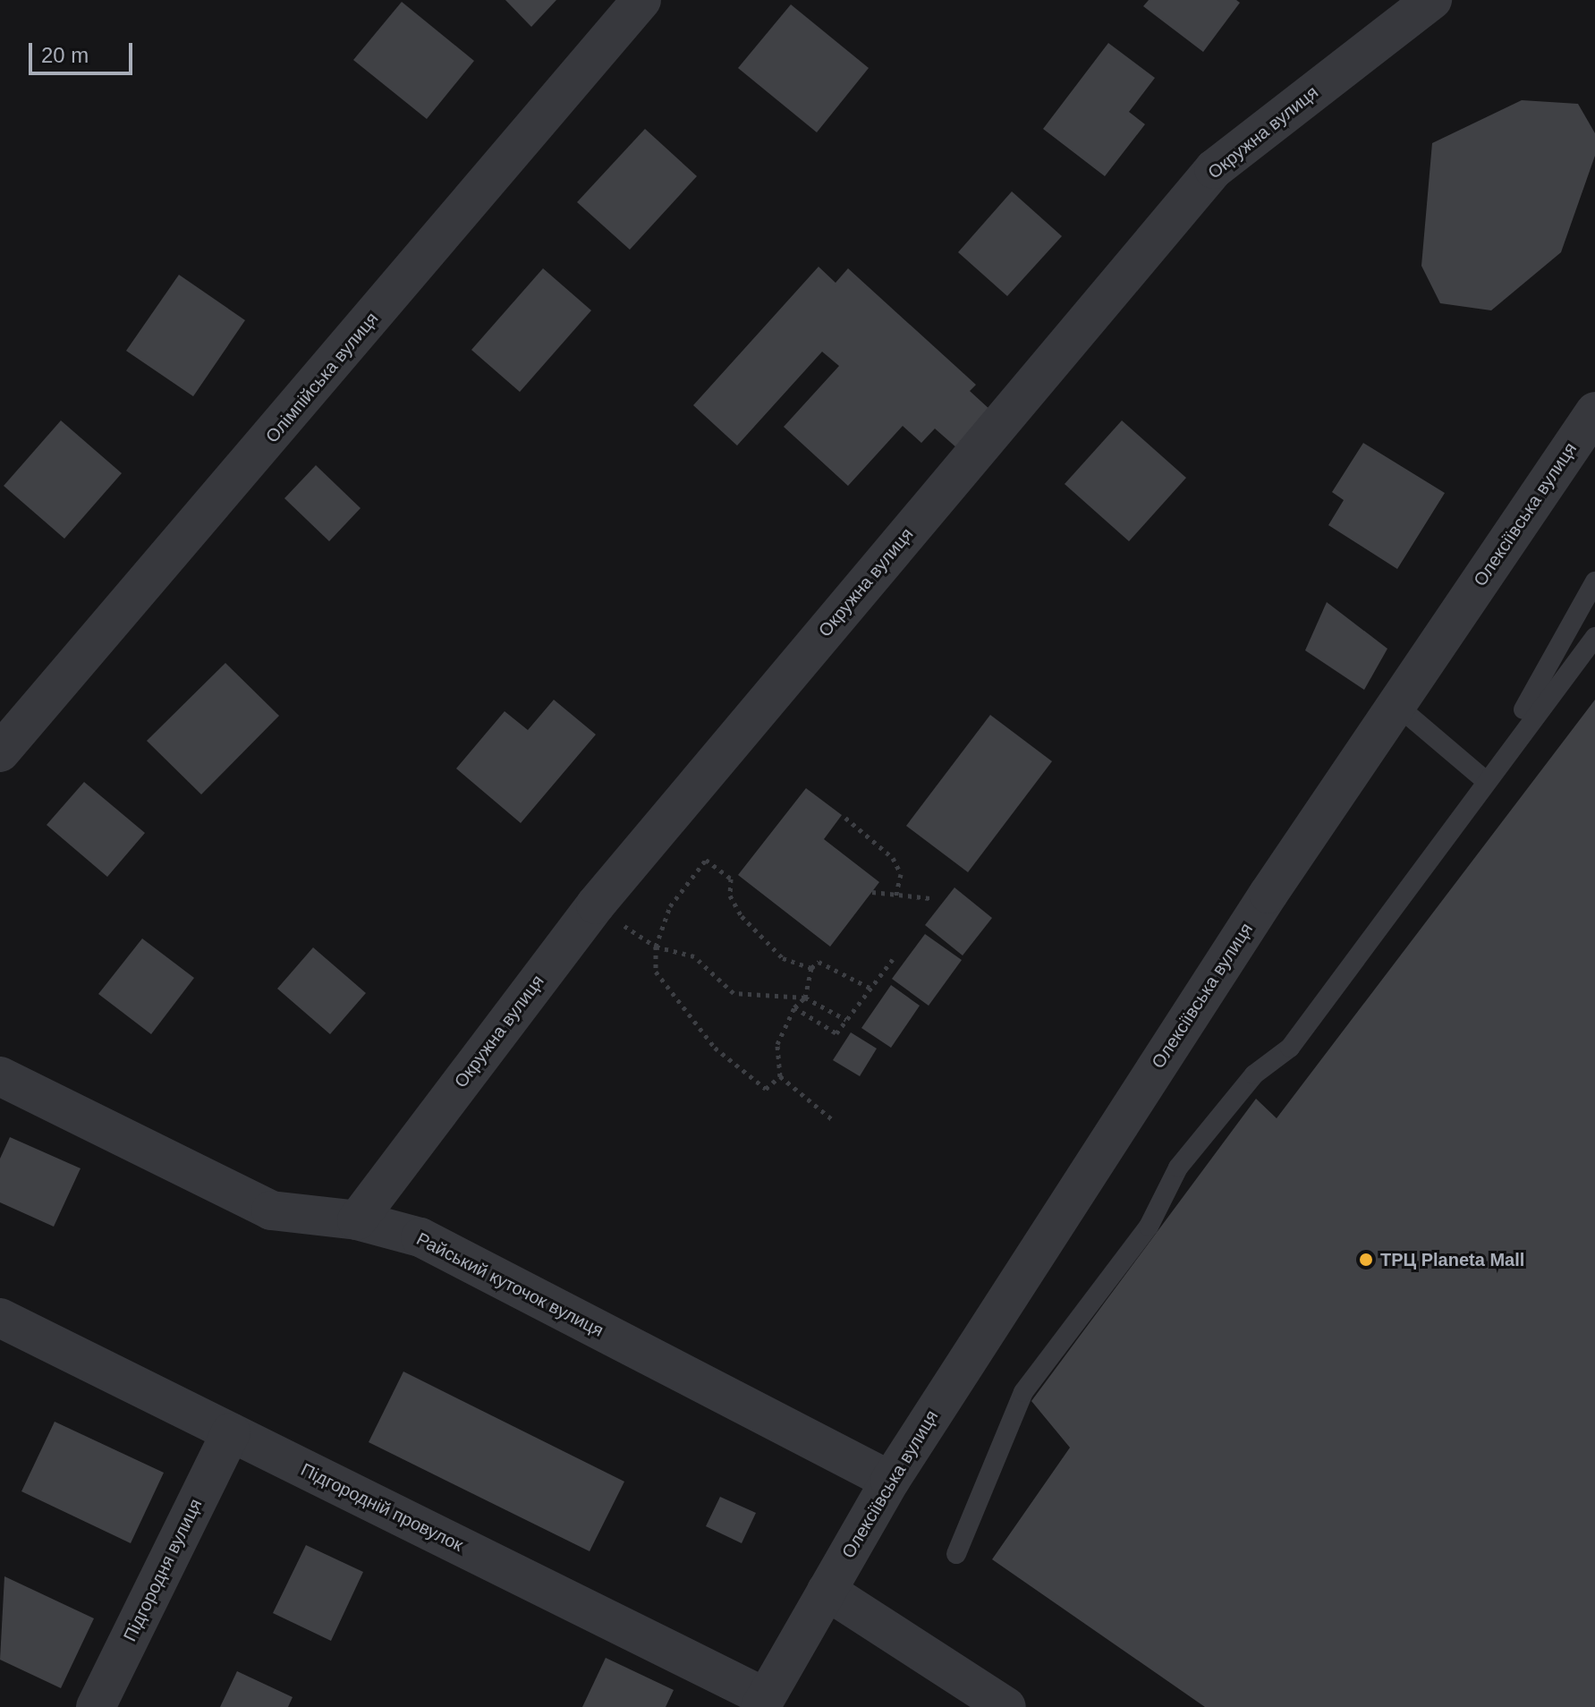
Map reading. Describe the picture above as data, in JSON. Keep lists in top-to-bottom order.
{
  "streets": {
    "street": [
      "Окружна вулиця",
      "Олімпійська вулиця",
      "Олексіївська вулиця",
      "Райський куточок вулиця",
      "Підгородній провулок",
      "Підгородня вулиця"
    ]
  },
  "crossings": [
    ["Окружна вулиця", "Райський куточок вулиця"],
    ["Олексіївська вулиця", "Райський куточок вулиця"],
    ["Олексіївська вулиця", "Підгородній провулок"],
    ["Підгородній провулок", "Підгородня вулиця"]
  ],
  "places": ["ТРЦ Planeta Mall"],
  "scale_bar": "20 m"
}
